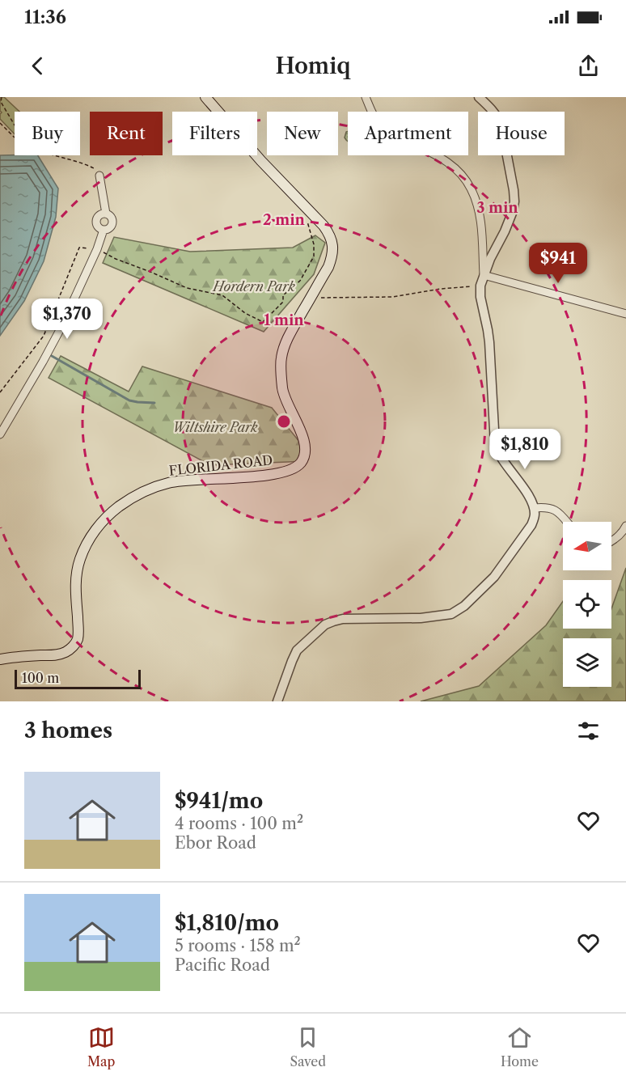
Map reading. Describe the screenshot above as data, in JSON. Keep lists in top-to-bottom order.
{
  "streets": {
    "main road": ["FLORIDA ROAD"]
  },
  "parks": ["Hordern Park", "Wiltshire Park"],
  "scale_bar": "100 m",
  "north": "left",
  "page": {
    "status": "11:36",
    "header": "Homiq",
    "chip": [
      "Buy",
      "Rent",
      "Filters",
      "New",
      "Apartment",
      "House"
    ],
    "price": ["$941", "$1,370", "$1,810"],
    "scale": "100 m",
    "heading": "3 homes",
    "list": [
      {
        "name": "$941/mo",
        "note": "4 rooms · 100 m² · Ebor Road"
      },
      {
        "name": "$1,810/mo",
        "note": "5 rooms · 158 m² · Pacific Road"
      }
    ],
    "tabs": ["Map", "Saved", "Home"]
  },
  "rings": ["3 min", "2 min", "1 min"]
}
